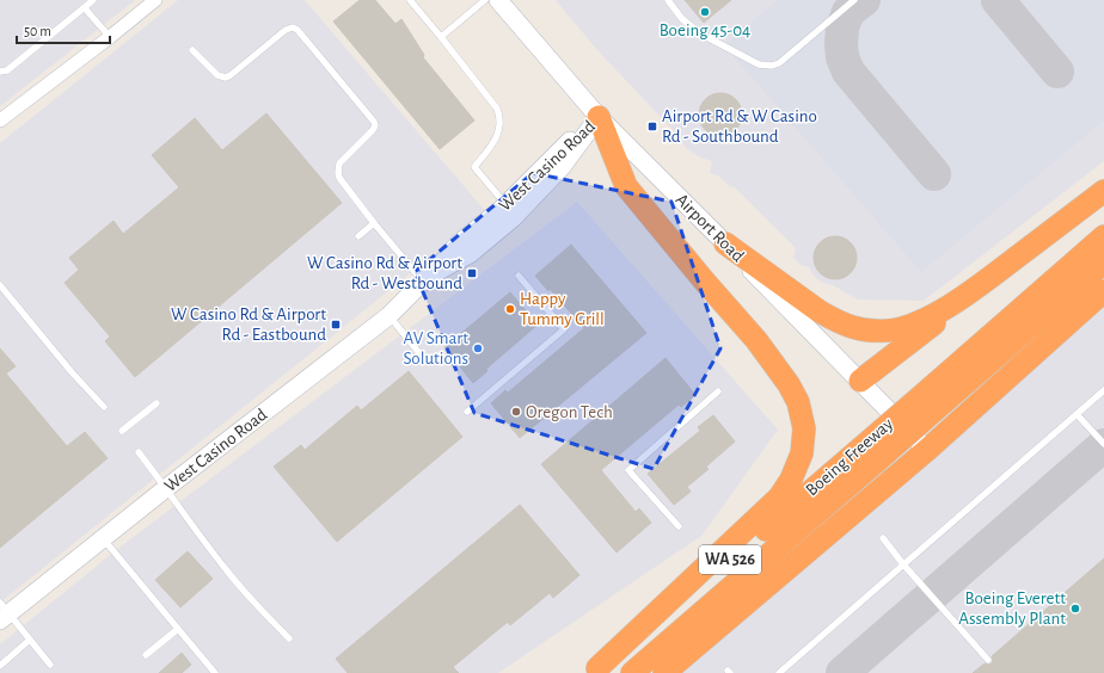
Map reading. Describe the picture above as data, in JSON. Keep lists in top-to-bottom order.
{
  "streets": {
    "highway": ["Boeing Freeway", "WA 526"],
    "street": ["West Casino Road", "Airport Road"]
  },
  "crossings": [
    ["West Casino Road", "Airport Road"]
  ],
  "places": {
    "other": [
      "Boeing 45-04",
      "Happy Tummy Grill",
      "AV Smart Solutions",
      "Oregon Tech",
      "Boeing Everett Assembly Plant"
    ],
    "transit": ["Airport Rd & W Casino Rd - Southbound", "W Casino Rd & Airport Rd - Westbound", "W Casino Rd & Airport Rd - Eastbound"]
  },
  "scale_bar": "50 m"
}
